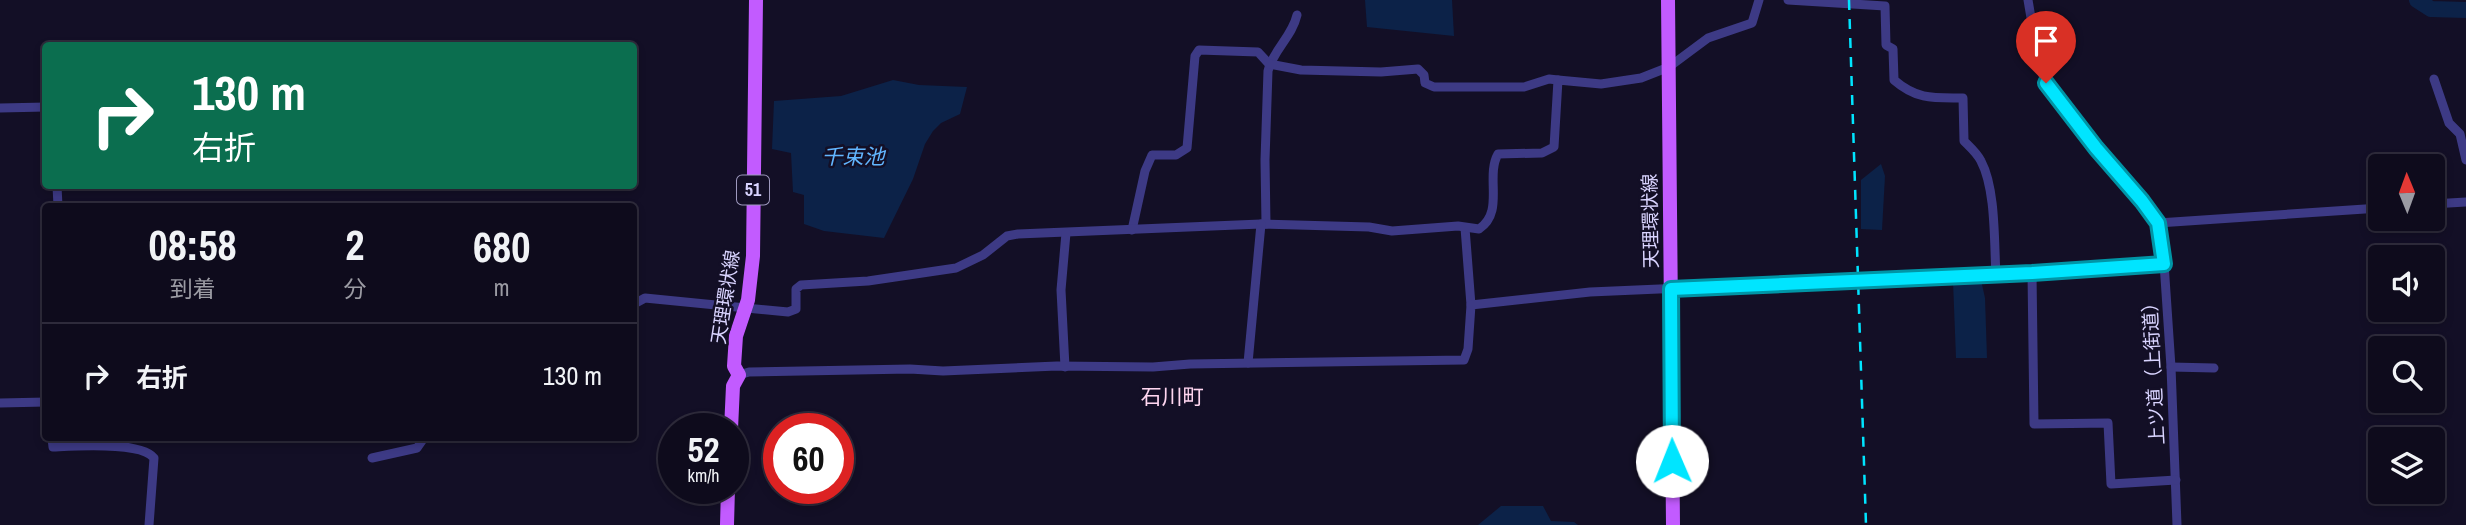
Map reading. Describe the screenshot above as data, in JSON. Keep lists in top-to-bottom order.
{
  "streets": {
    "main road": ["51", "天理環状線"],
    "street": ["上ツ道（上街道）"]
  },
  "districts": ["石川町"],
  "water": ["千束池"],
  "north": "top",
  "page": {
    "turn": ["130 m", "右折"],
    "eta": [
      "08:58",
      "到着",
      "2",
      "分",
      "680",
      "m"
    ],
    "list": [
      {
        "name": "右折",
        "value": "130 m"
      }
    ],
    "speed": "52 km/h",
    "limit": "60"
  }
}
